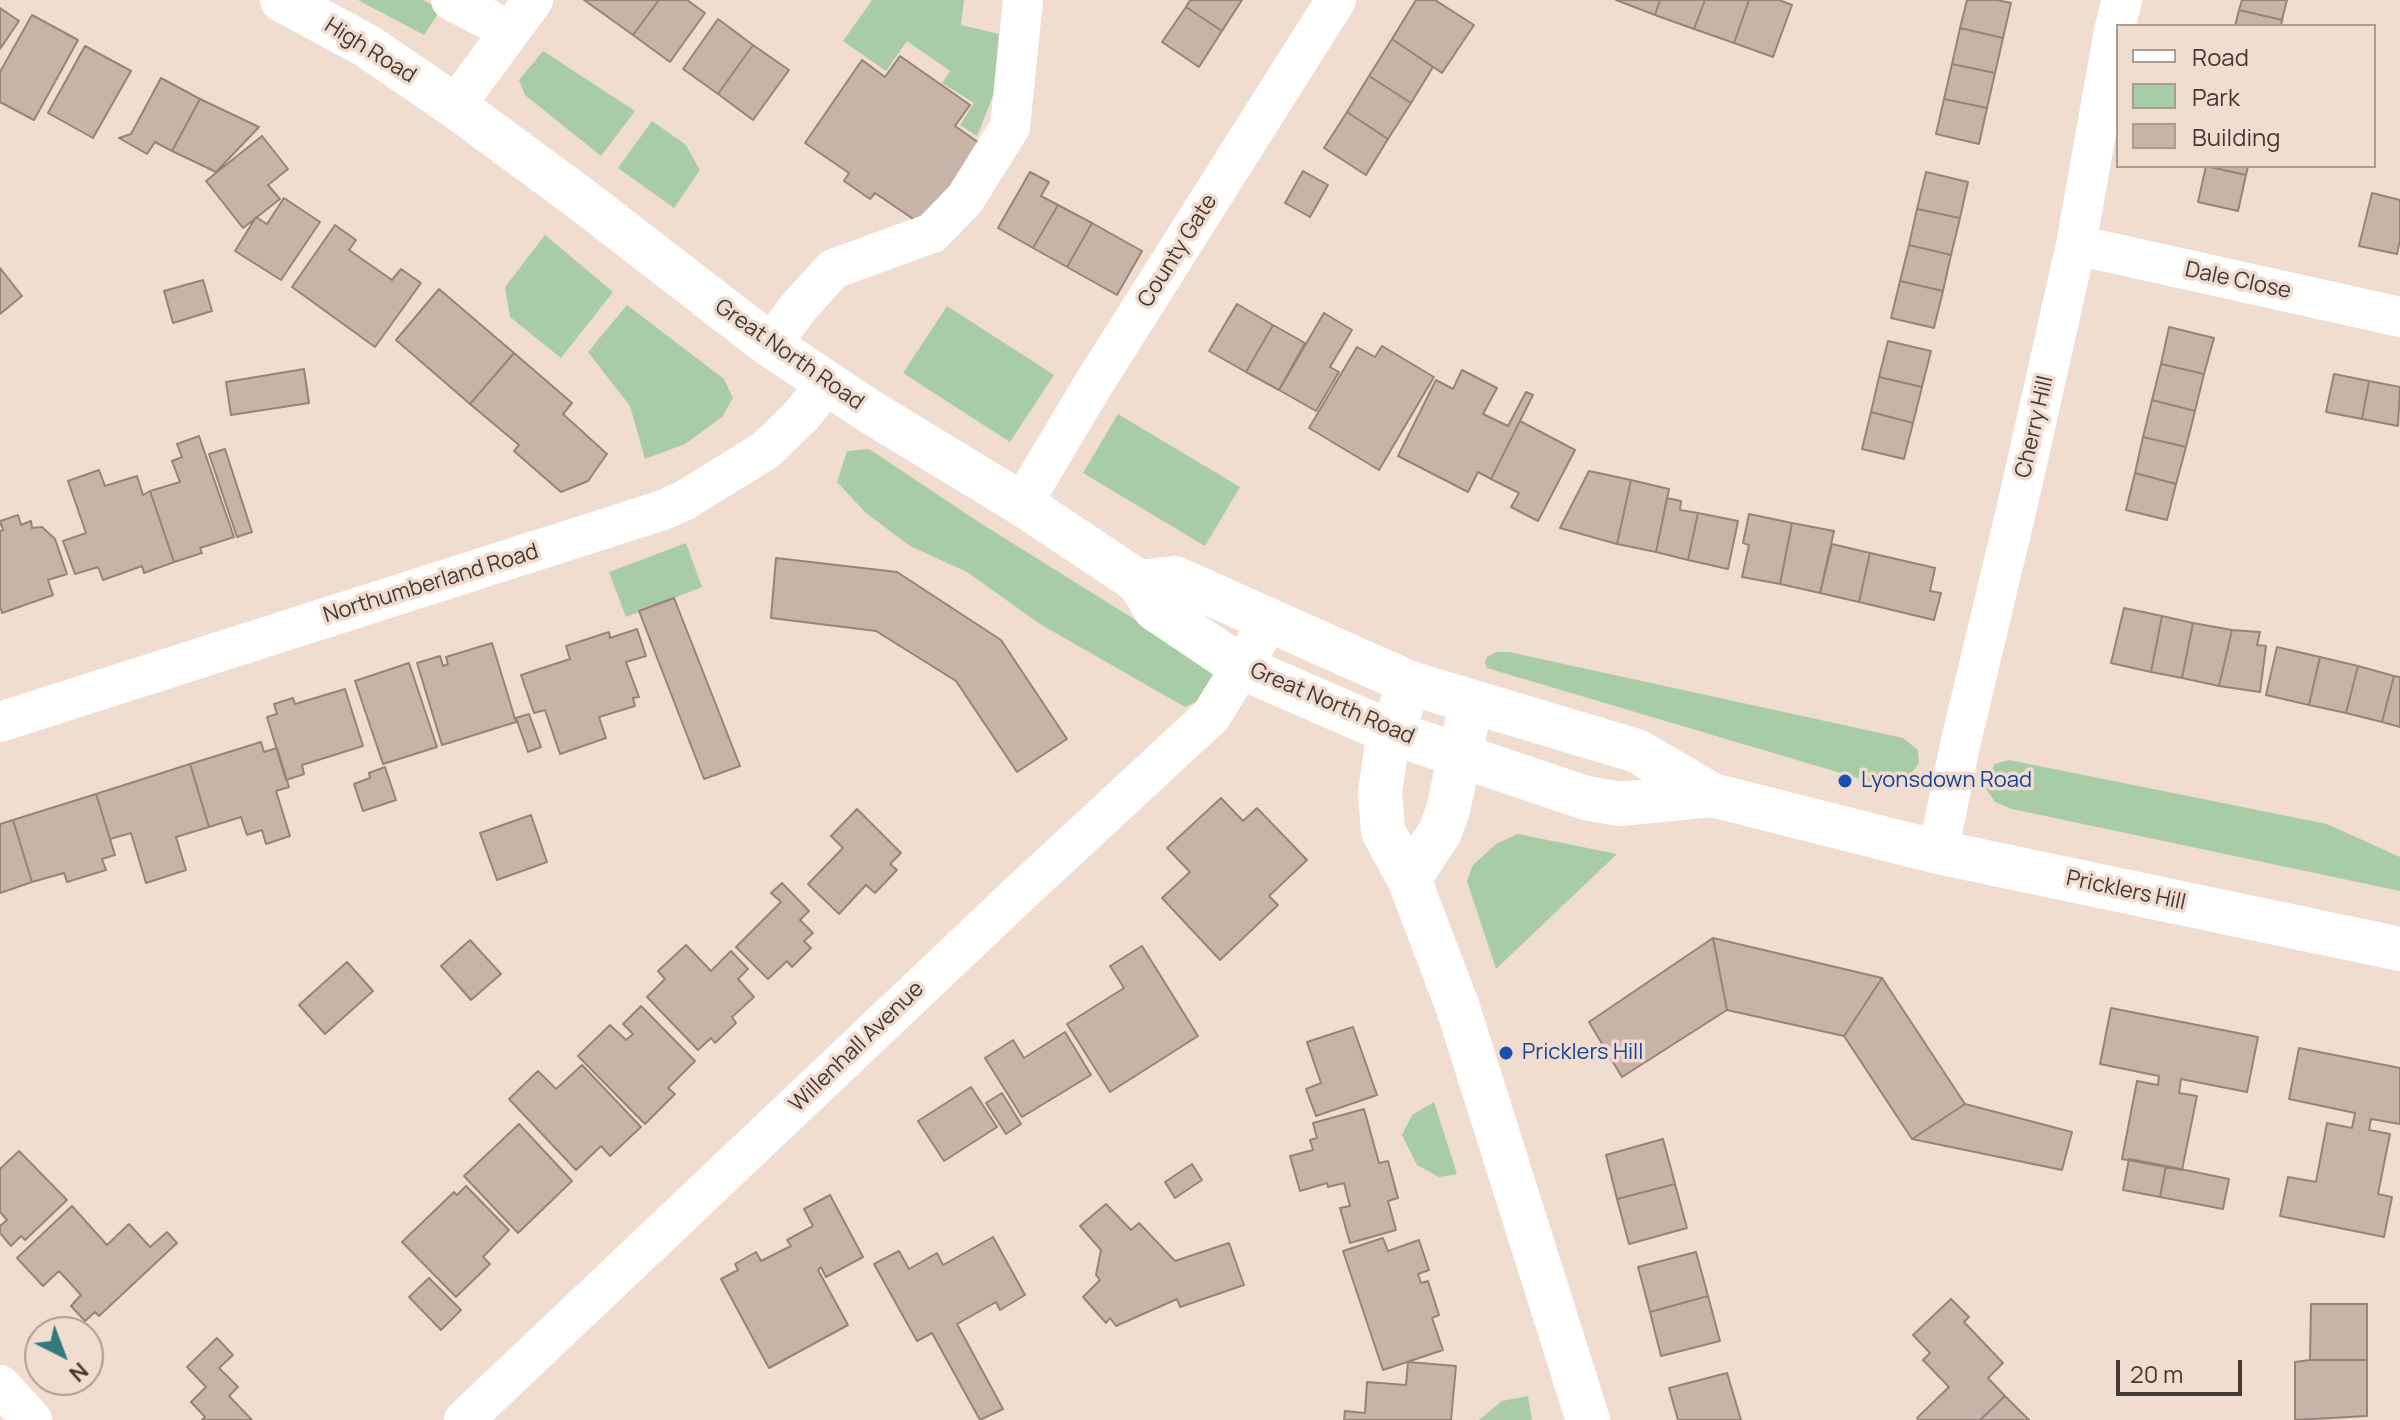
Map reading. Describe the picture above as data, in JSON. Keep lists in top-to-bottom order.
{
  "streets": {
    "main road": ["High Road", "Great North Road", "Pricklers Hill"],
    "street": [
      "County Gate",
      "Dale Close",
      "Cherry Hill",
      "Northumberland Road",
      "Willenhall Avenue"
    ]
  },
  "crossings": [
    ["High Road", "Great North Road"],
    ["County Gate", "Great North Road"],
    ["Dale Close", "Cherry Hill"],
    ["Great North Road", "Northumberland Road"],
    ["Great North Road", "Pricklers Hill"],
    ["Great North Road", "Willenhall Avenue"],
    ["Cherry Hill", "Pricklers Hill"]
  ],
  "places": ["Lyonsdown Road", "Pricklers Hill"],
  "legend": ["Road", "Park", "Building"],
  "scale_bar": "20 m",
  "north": "bottom right"
}
